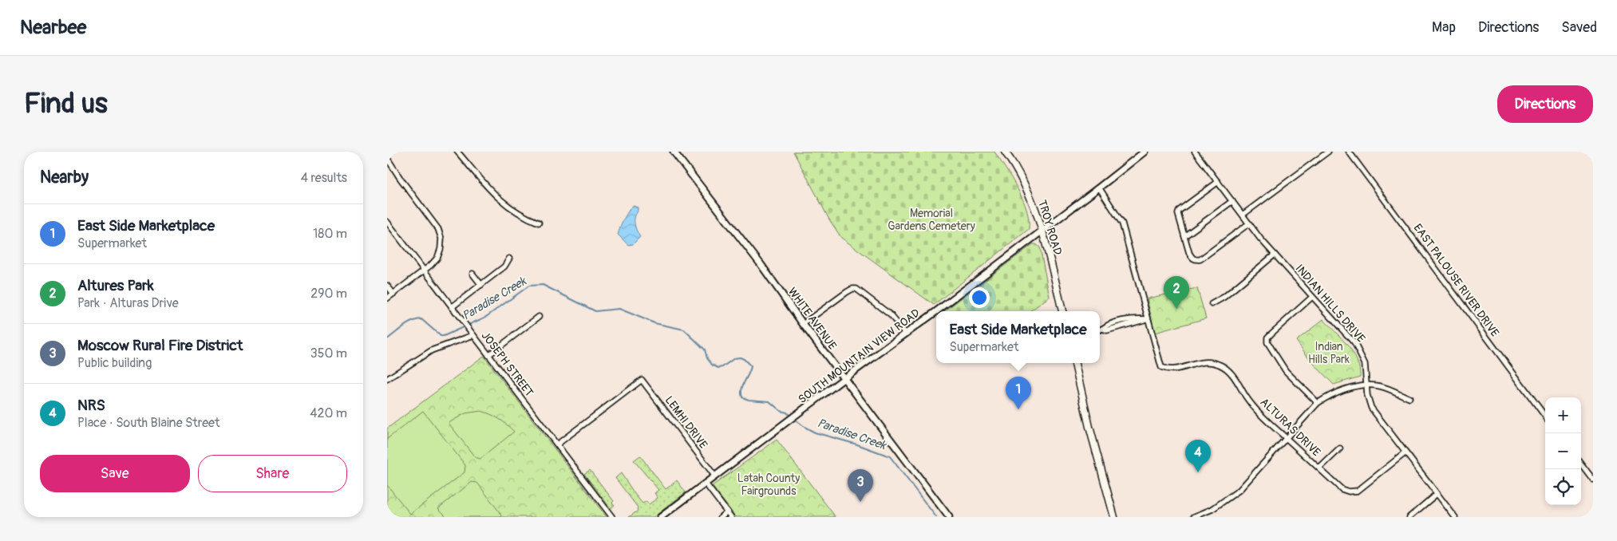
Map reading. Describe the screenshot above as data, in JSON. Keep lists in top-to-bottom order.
{
  "streets": {
    "main road": ["TROY ROAD"],
    "street": [
      "EAST PALOUSE RIVER DRIVE",
      "INDIAN HILLS DRIVE",
      "WHITE AVENUE",
      "SOUTH MOUNTAIN VIEW ROAD",
      "JOSEPH STREET",
      "LEMHI DRIVE",
      "ALTURAS DRIVE"
    ]
  },
  "crossings": [
    ["TROY ROAD", "SOUTH MOUNTAIN VIEW ROAD"],
    ["INDIAN HILLS DRIVE", "ALTURAS DRIVE"],
    ["WHITE AVENUE", "SOUTH MOUNTAIN VIEW ROAD"],
    ["SOUTH MOUNTAIN VIEW ROAD", "LEMHI DRIVE"],
    ["SOUTH MOUNTAIN VIEW ROAD", "ALTURAS DRIVE"],
    ["JOSEPH STREET", "LEMHI DRIVE"]
  ],
  "water": ["Paradise Creek"],
  "parks": ["Memorial Gardens Cemetery", "Indian Hills Park", "Latah County Fairgrounds"],
  "page": {
    "header": "Nearbee",
    "nav": ["Map", "Directions", "Saved"],
    "buttons": [
      "Directions",
      ["Save", "Share"]
    ],
    "title": "Find us",
    "heading": ["Nearby", "4 results"],
    "list": [
      {
        "mark": "1",
        "name": "East Side Marketplace",
        "note": "Supermarket",
        "value": "180 m"
      },
      {
        "mark": "2",
        "name": "Altures Park",
        "note": "Park · Alturas Drive",
        "value": "290 m"
      },
      {
        "mark": "3",
        "name": "Moscow Rural Fire District",
        "note": "Public building",
        "value": "350 m"
      },
      {
        "mark": "4",
        "name": "NRS",
        "note": "Place · South Blaine Street",
        "value": "420 m"
      }
    ],
    "pins": [
      "2",
      "1",
      "4",
      "3"
    ],
    "popup": ["East Side Marketplace", "Supermarket"],
    "map_buttons": ["+", "−"]
  }
}
